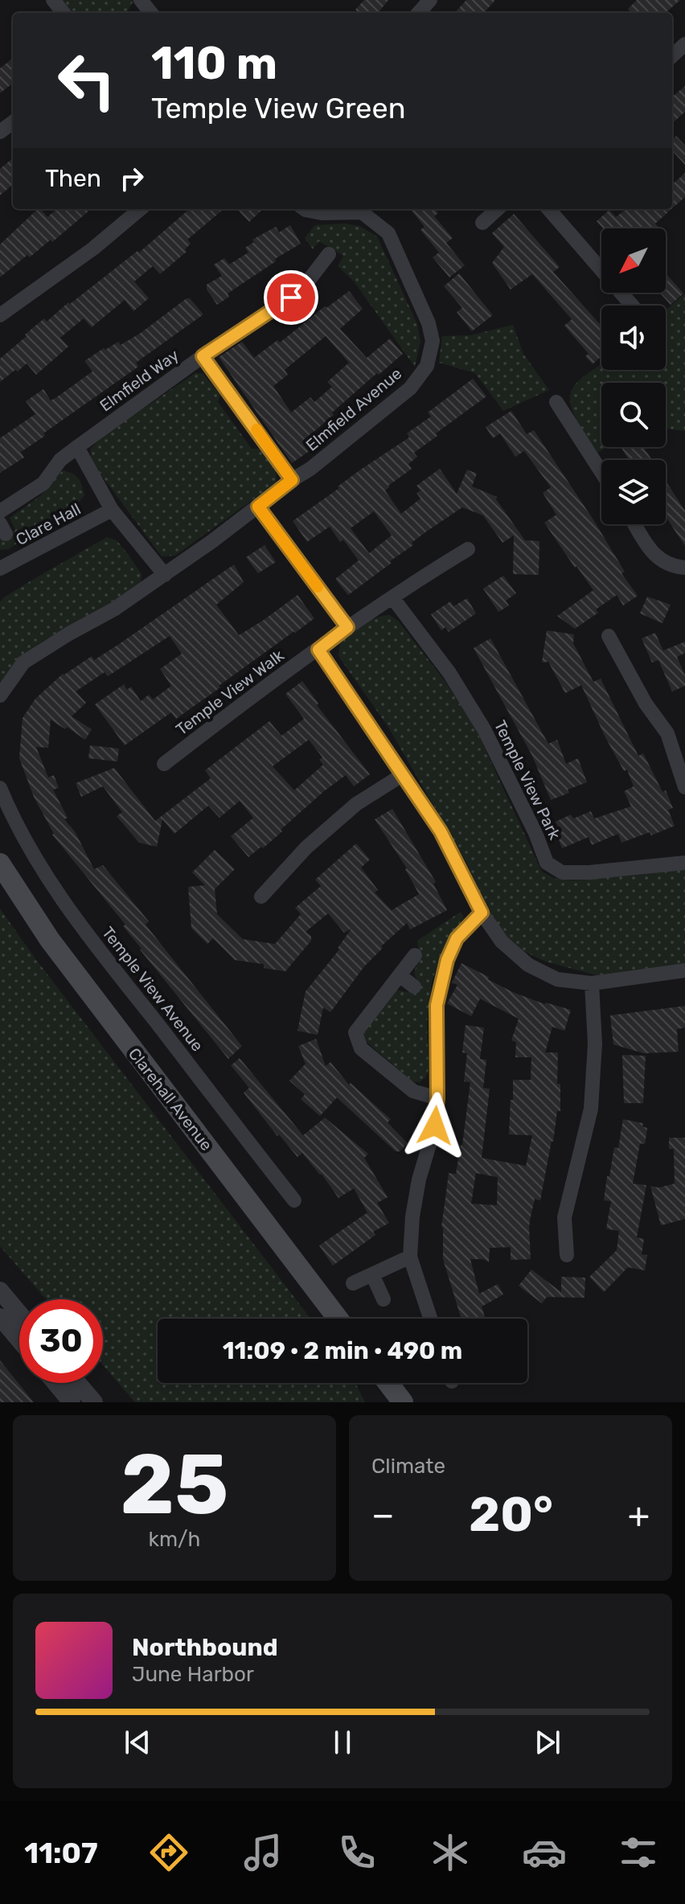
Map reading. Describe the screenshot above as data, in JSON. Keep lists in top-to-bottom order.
{
  "streets": {
    "main road": ["Clarehall Avenue"],
    "street": [
      "Elmfield Way",
      "Elmfield Avenue",
      "Clare Hall",
      "Temple View Walk",
      "Temple View Park",
      "Temple View Avenue"
    ]
  },
  "crossings": [
    ["Temple View Walk", "Temple View Park"]
  ],
  "north": "bottom left",
  "page": {
    "turn": ["110 m", "Temple View Green"],
    "then": "Then",
    "limit": "30",
    "trip": "11:09 · 2 min · 490 m",
    "tile": [
      ["25", "km/h"],
      "Climate"
    ],
    "heat": ["−", "20°", "+"],
    "song": ["Northbound", "June Harbor"],
    "tabs": "11:07"
  }
}
